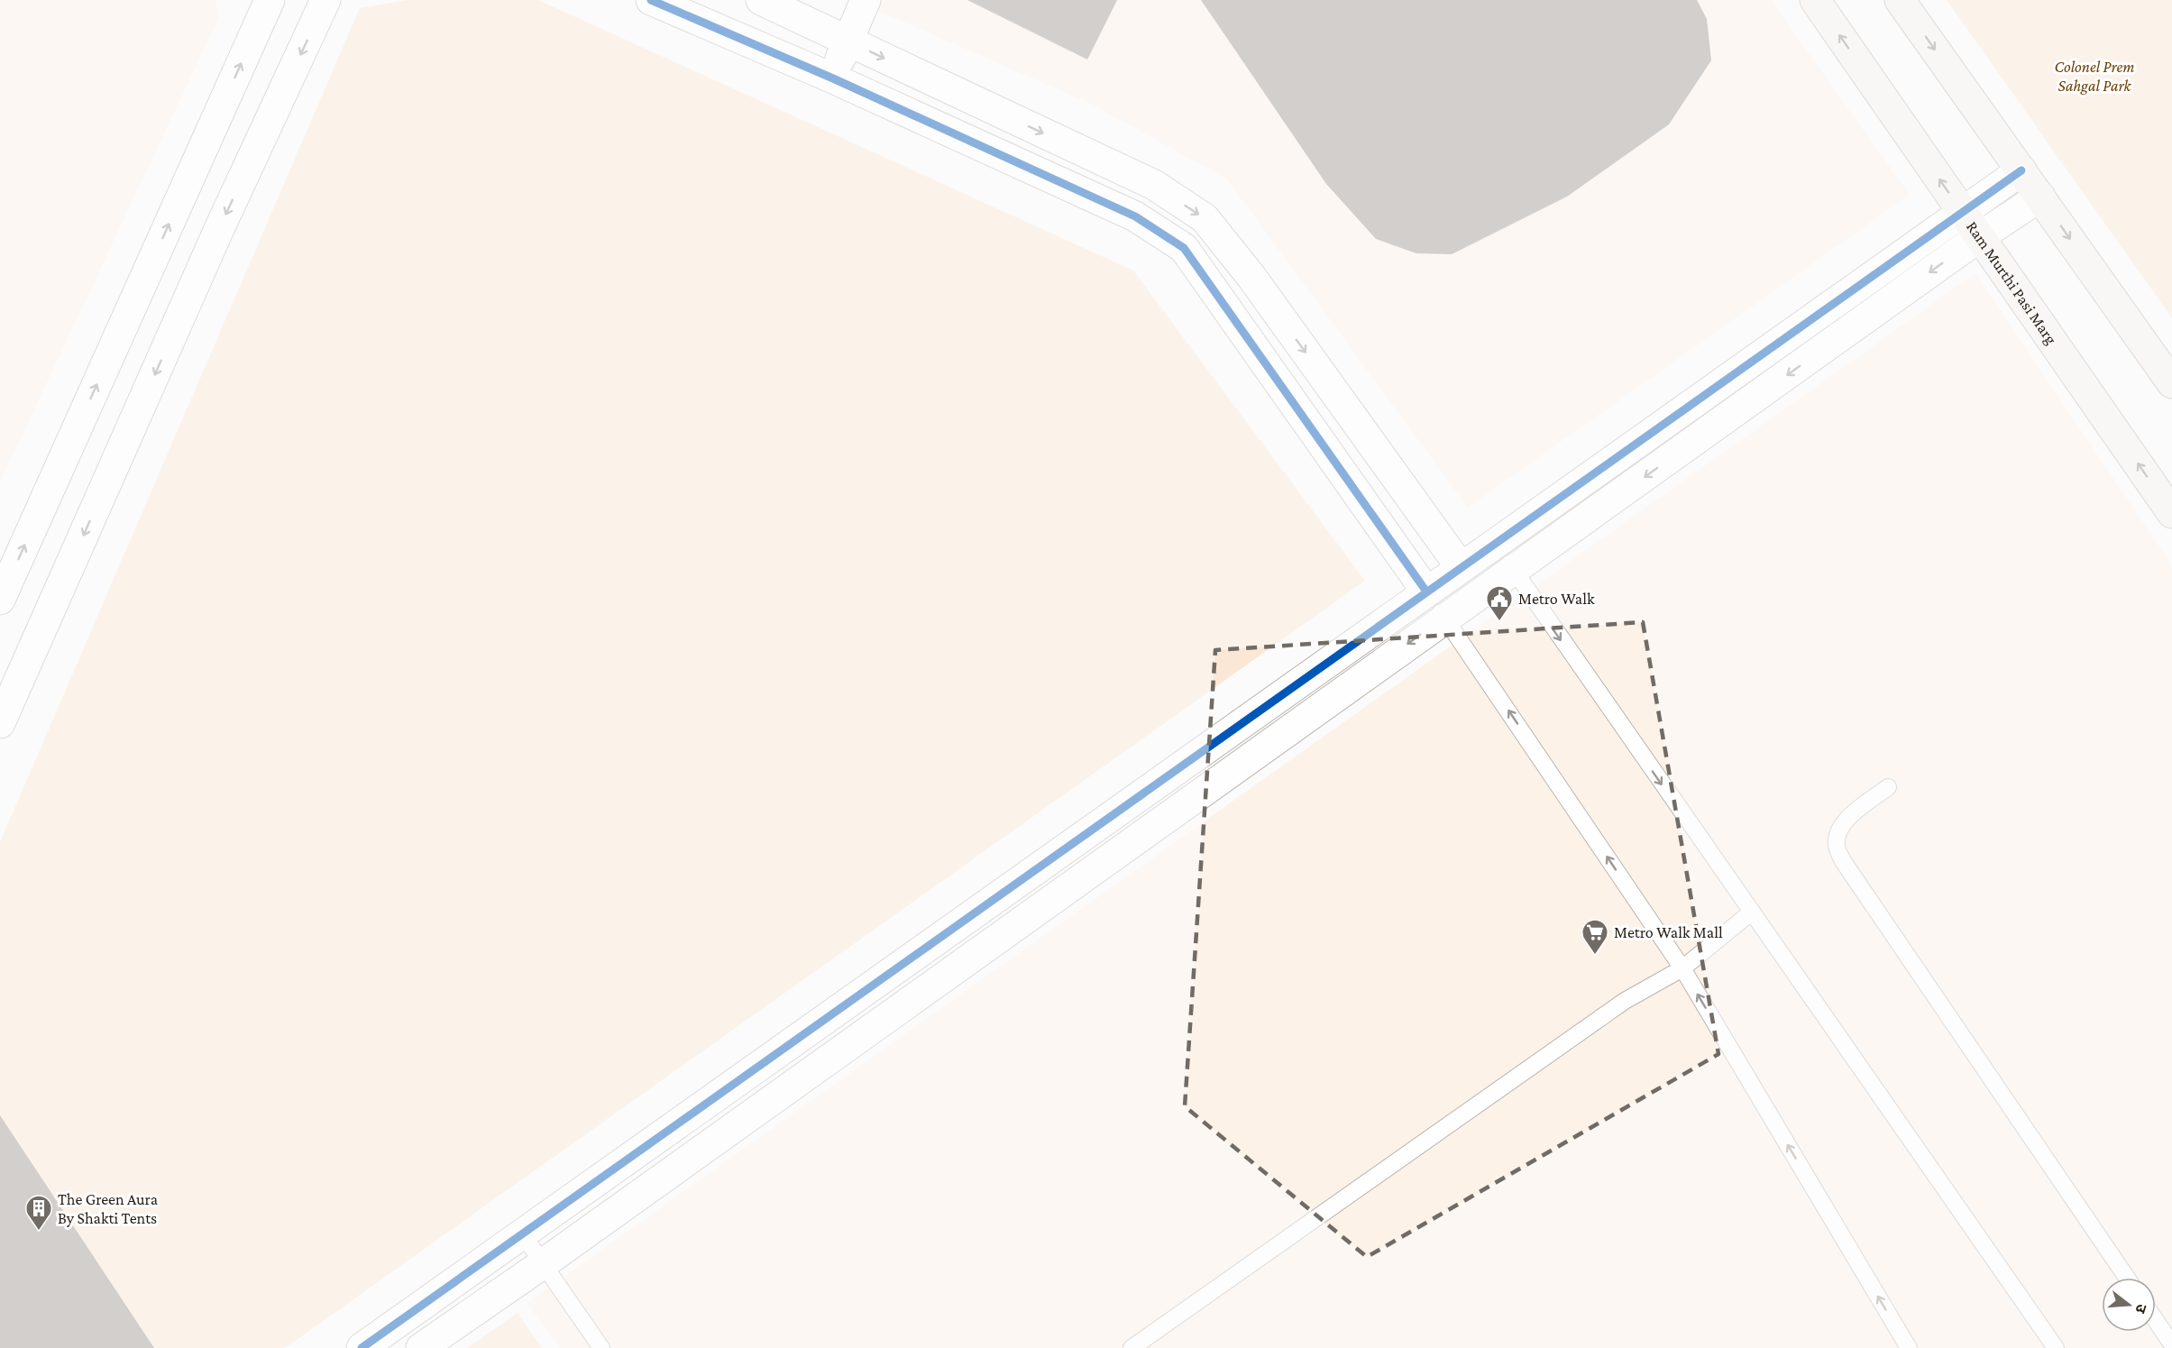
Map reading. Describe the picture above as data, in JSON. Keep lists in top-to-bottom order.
{
  "streets": {
    "street": ["Ram Murthi Pasi Marg"]
  },
  "parks": ["Colonel Prem Sahgal Park"],
  "places": {
    "public building": ["Metro Walk"],
    "supermarket": ["Metro Walk Mall"],
    "building": ["The Green Aura By Shakti Tents"]
  },
  "north": "right"
}
